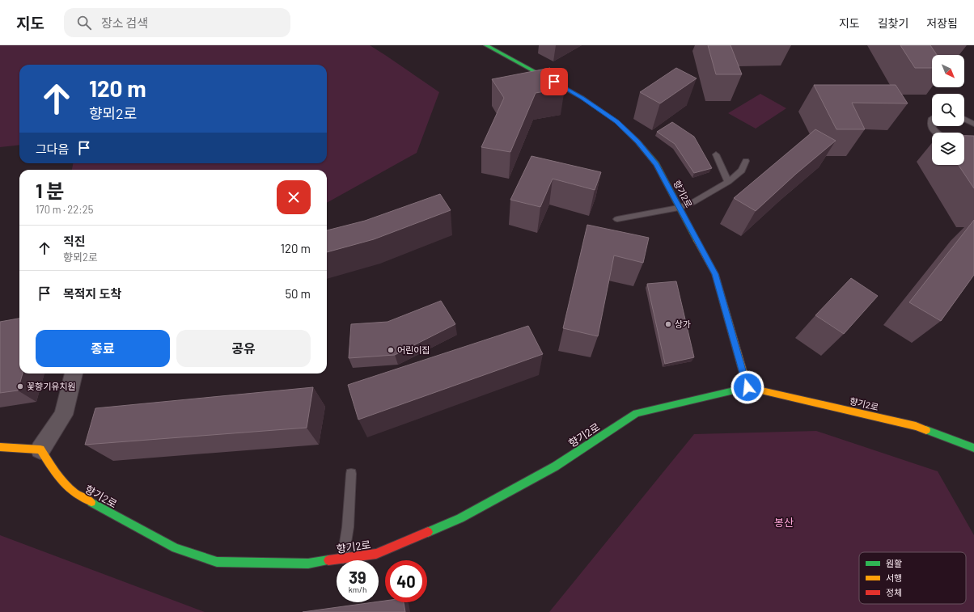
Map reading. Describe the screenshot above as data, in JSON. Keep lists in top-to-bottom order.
{
  "streets": {
    "street": ["향기2로"]
  },
  "parks": ["봉산"],
  "places": ["상가", "어린이집", "꽃향기유치원"],
  "legend": ["원활", "서행", "정체"],
  "north": "bottom right",
  "page": {
    "header": "지도",
    "search": "장소 검색",
    "nav": ["지도", "길찾기", "저장됨"],
    "turn": ["120 m", "향뫼2로"],
    "then": "그다음",
    "heading": ["1 분", "170 m · 22:25"],
    "list": [
      {
        "name": "직진",
        "note": "향뫼2로",
        "value": "120 m"
      },
      {
        "name": "목적지 도착",
        "value": "50 m"
      }
    ],
    "buttons": ["종료", "공유"],
    "speed": "39 km/h",
    "limit": "40"
  }
}
